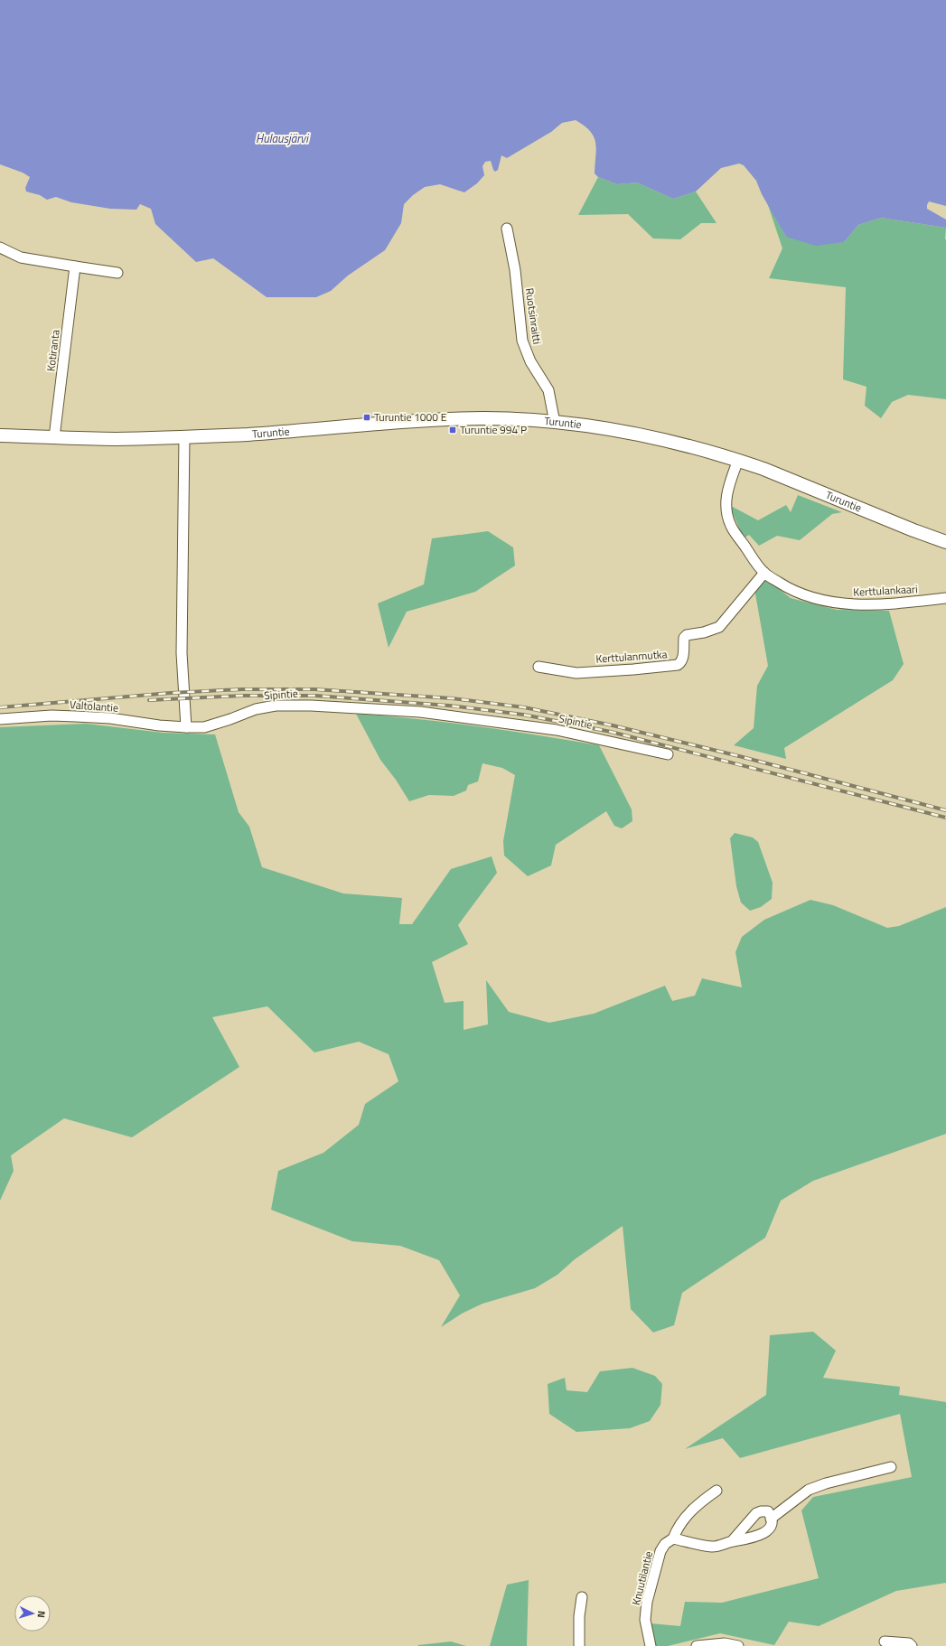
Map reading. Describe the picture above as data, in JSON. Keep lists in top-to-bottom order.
{
  "streets": {
    "main road": ["Turuntie"],
    "street": [
      "Ruotsinraitti",
      "Kotiranta",
      "Kerttulankaari",
      "Kerttulanmutka",
      "Sipintie",
      "Valtolantie",
      "Knuutilantie"
    ]
  },
  "crossings": [
    ["Ruotsinraitti", "Turuntie"],
    ["Kotiranta", "Turuntie"],
    ["Turuntie", "Kerttulankaari"],
    ["Kerttulankaari", "Kerttulanmutka"],
    ["Sipintie", "Valtolantie"]
  ],
  "water": ["Hulausjärvi"],
  "places": {
    "transit": ["Turuntie 1000 E", "Turuntie 994 P"]
  },
  "north": "right"
}
